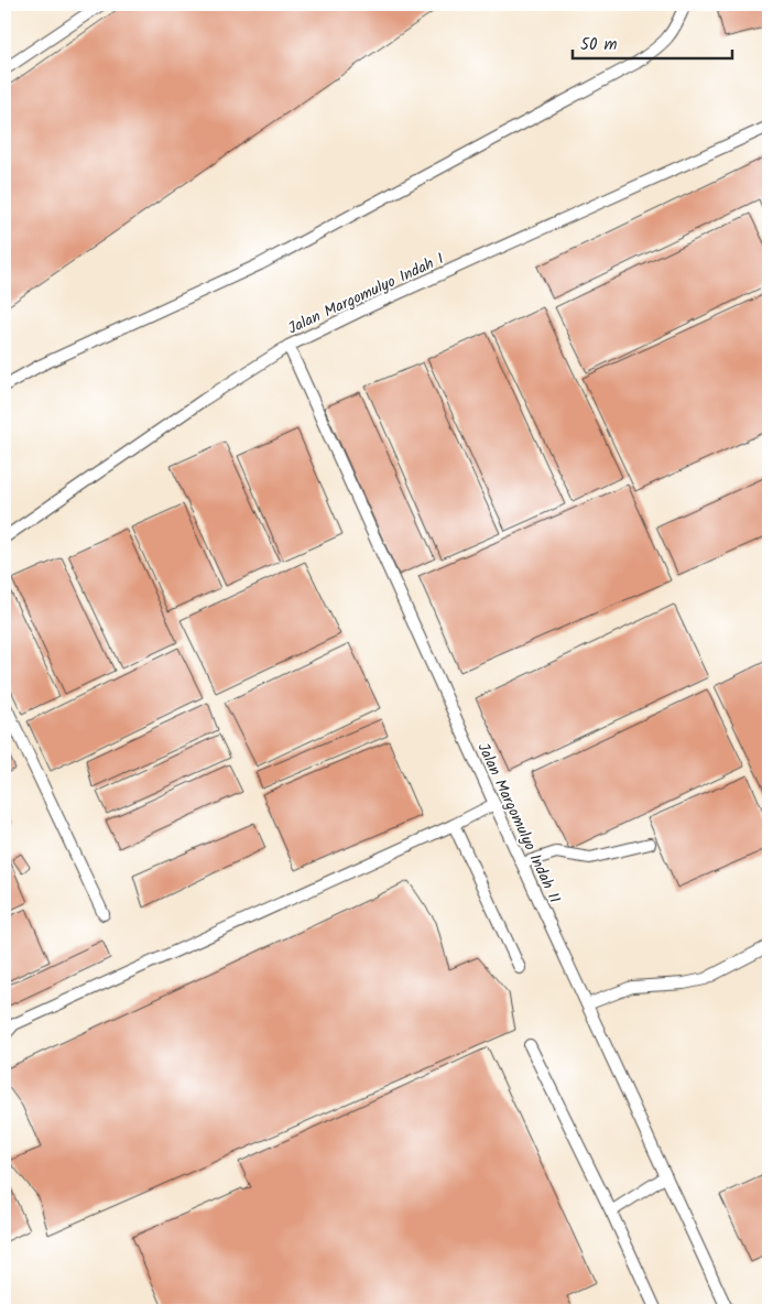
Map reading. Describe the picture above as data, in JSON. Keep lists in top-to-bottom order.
{
  "streets": {
    "lane": ["Jalan Margomulyo Indah I", "Jalan Margomulyo Indah II"]
  },
  "crossings": [
    ["Jalan Margomulyo Indah I", "Jalan Margomulyo Indah II"]
  ],
  "scale_bar": "50 m"
}
